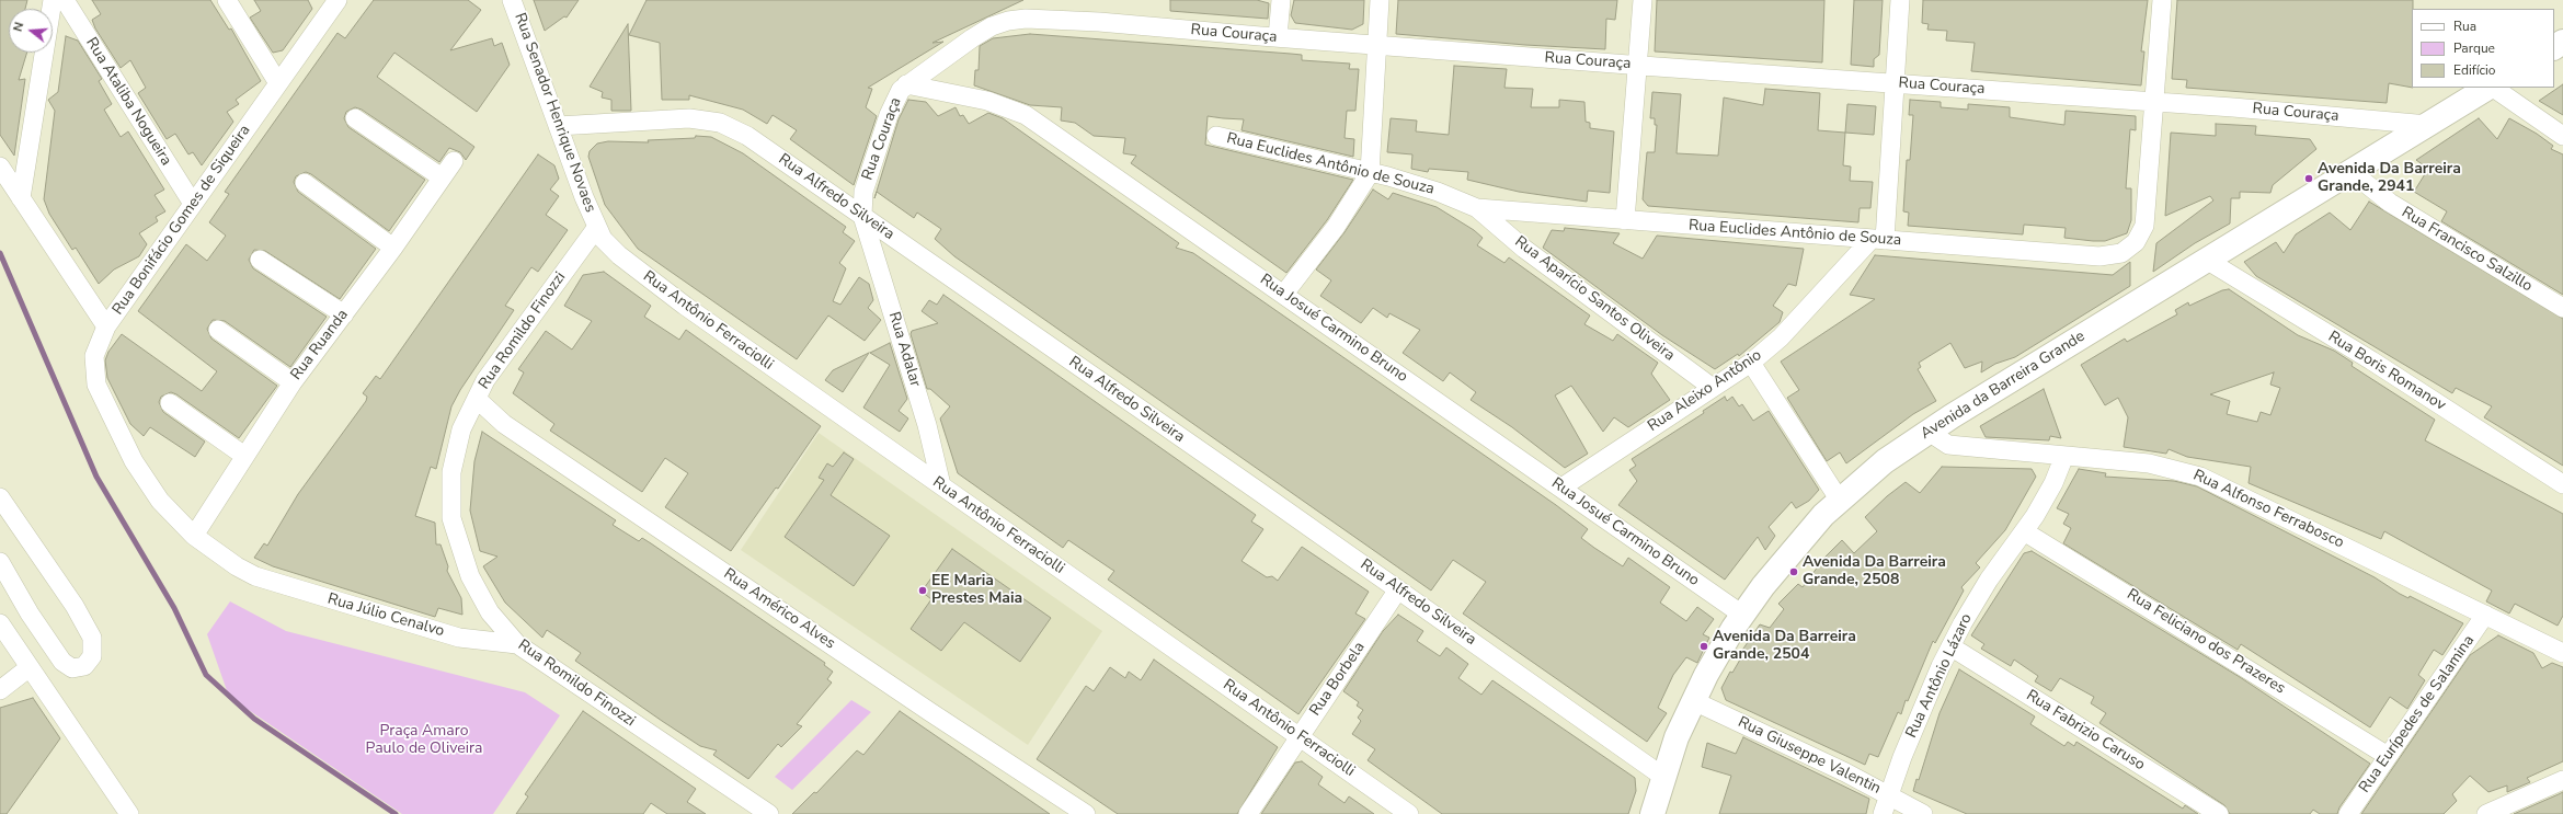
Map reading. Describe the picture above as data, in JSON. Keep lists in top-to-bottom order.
{
  "streets": {
    "main road": ["Avenida da Barreira Grande"],
    "street": [
      "Rua Couraça",
      "Rua Ataliba Nogueira",
      "Rua Senador Henrique Novaes",
      "Rua Euclides Antônio de Souza",
      "Rua Alfredo Silveira",
      "Rua Bonifácio Gomes de Siqueira",
      "Rua Francisco Salzillo",
      "Rua Aparício Santos Oliveira",
      "Rua Antônio Ferraciolli",
      "Rua Josué Carmino Bruno",
      "Rua Romildo Finozzi",
      "Rua Ruanda",
      "Rua Adalar",
      "Rua Boris Romanov",
      "Rua Aleixo Antônio",
      "Rua Alfonso Ferrabosco",
      "Rua Américo Alves",
      "Rua Júlio Cenalvo",
      "Rua Feliciano dos Prazeres",
      "Rua Antônio Lázaro",
      "Rua Borbela",
      "Rua Eurípedes de Salamina",
      "Rua Fabrizio Caruso",
      "Rua Giuseppe Valentin"
    ]
  },
  "crossings": [
    ["Rua Couraça", "Rua Euclides Antônio de Souza"],
    ["Rua Couraça", "Rua Alfredo Silveira"],
    ["Rua Couraça", "Rua Josué Carmino Bruno"],
    ["Rua Couraça", "Rua Adalar"],
    ["Rua Couraça", "Avenida da Barreira Grande"],
    ["Rua Ataliba Nogueira", "Rua Bonifácio Gomes de Siqueira"],
    ["Rua Senador Henrique Novaes", "Rua Alfredo Silveira"],
    ["Rua Senador Henrique Novaes", "Rua Antônio Ferraciolli"],
    ["Rua Senador Henrique Novaes", "Rua Romildo Finozzi"],
    ["Rua Euclides Antônio de Souza", "Rua Aparício Santos Oliveira"],
    ["Rua Euclides Antônio de Souza", "Rua Aleixo Antônio"],
    ["Rua Alfredo Silveira", "Rua Adalar"],
    ["Rua Alfredo Silveira", "Avenida da Barreira Grande"],
    ["Rua Alfredo Silveira", "Rua Borbela"],
    ["Rua Bonifácio Gomes de Siqueira", "Rua Júlio Cenalvo"],
    ["Rua Francisco Salzillo", "Avenida da Barreira Grande"],
    ["Rua Aparício Santos Oliveira", "Rua Aleixo Antônio"],
    ["Rua Antônio Ferraciolli", "Rua Romildo Finozzi"],
    ["Rua Antônio Ferraciolli", "Rua Adalar"],
    ["Rua Antônio Ferraciolli", "Rua Borbela"],
    ["Rua Josué Carmino Bruno", "Avenida da Barreira Grande"],
    ["Rua Josué Carmino Bruno", "Rua Aleixo Antônio"],
    ["Rua Romildo Finozzi", "Rua Américo Alves"],
    ["Rua Romildo Finozzi", "Rua Júlio Cenalvo"],
    ["Rua Ruanda", "Rua Júlio Cenalvo"],
    ["Rua Boris Romanov", "Avenida da Barreira Grande"],
    ["Avenida da Barreira Grande", "Rua Alfonso Ferrabosco"],
    ["Avenida da Barreira Grande", "Rua Giuseppe Valentin"],
    ["Rua Alfonso Ferrabosco", "Rua Antônio Lázaro"],
    ["Rua Alfonso Ferrabosco", "Rua Eurípedes de Salamina"],
    ["Rua Feliciano dos Prazeres", "Rua Antônio Lázaro"],
    ["Rua Feliciano dos Prazeres", "Rua Eurípedes de Salamina"],
    ["Rua Antônio Lázaro", "Rua Fabrizio Caruso"],
    ["Rua Antônio Lázaro", "Rua Giuseppe Valentin"]
  ],
  "parks": ["Praça Amaro Paulo de Oliveira"],
  "places": [
    "Avenida Da Barreira Grande, 2941",
    "Avenida Da Barreira Grande, 2508",
    "EE Maria Prestes Maia",
    "Avenida Da Barreira Grande, 2504"
  ],
  "legend": ["Rua", "Parque", "Edifício"],
  "north": "left"
}
